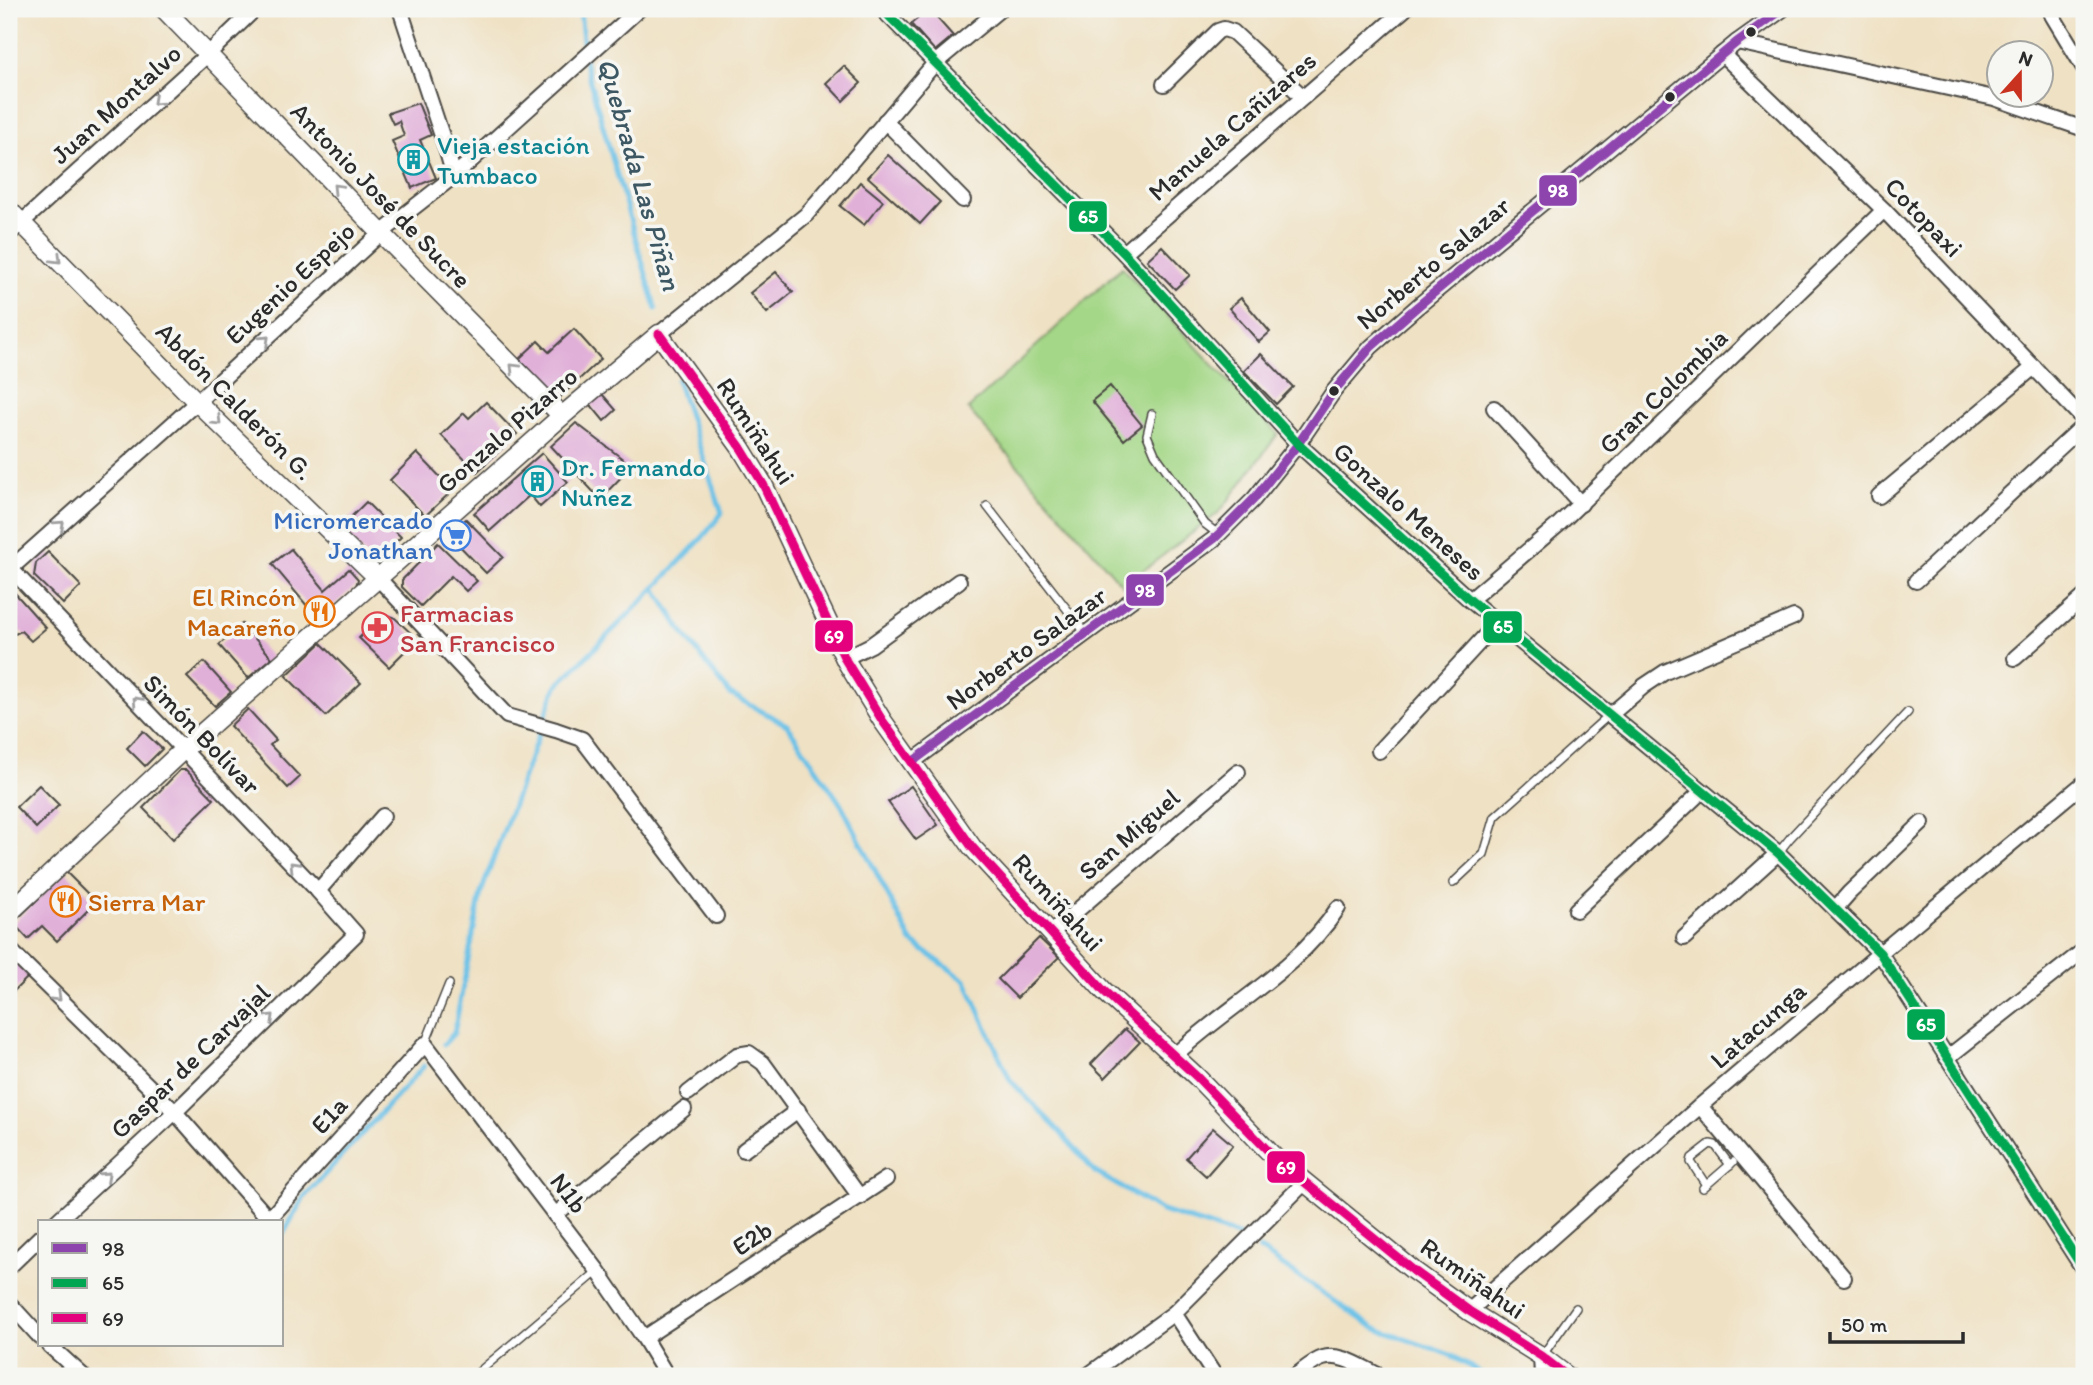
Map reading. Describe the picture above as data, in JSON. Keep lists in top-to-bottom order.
{
  "streets": {
    "street": [
      "Juan Montalvo",
      "Manuela Cañizares",
      "Antonio José de Sucre",
      "Cotopaxi",
      "Norberto Salazar",
      "Eugenio Espejo",
      "Gran Colombia",
      "Abdón Calderón G.",
      "Gonzalo Pizarro",
      "Rumiñahui",
      "Gonzalo Meneses",
      "Simón Bolívar",
      "San Miguel",
      "Latacunga",
      "Gaspar de Carvajal",
      "E1a",
      "N1b",
      "E2b"
    ]
  },
  "crossings": [
    ["Juan Montalvo", "Antonio José de Sucre"],
    ["Juan Montalvo", "Abdón Calderón G."],
    ["Manuela Cañizares", "Gonzalo Meneses"],
    ["Antonio José de Sucre", "Eugenio Espejo"],
    ["Antonio José de Sucre", "Gonzalo Pizarro"],
    ["Cotopaxi", "Norberto Salazar"],
    ["Cotopaxi", "Gran Colombia"],
    ["Norberto Salazar", "Rumiñahui"],
    ["Norberto Salazar", "Gonzalo Meneses"],
    ["Eugenio Espejo", "Abdón Calderón G."],
    ["Eugenio Espejo", "Simón Bolívar"],
    ["Gran Colombia", "Gonzalo Meneses"],
    ["Abdón Calderón G.", "Gonzalo Pizarro"],
    ["Gonzalo Pizarro", "Rumiñahui"],
    ["Gonzalo Pizarro", "Gonzalo Meneses"],
    ["Gonzalo Pizarro", "Simón Bolívar"],
    ["Rumiñahui", "San Miguel"],
    ["Rumiñahui", "Latacunga"],
    ["Gonzalo Meneses", "Latacunga"],
    ["Simón Bolívar", "Gaspar de Carvajal"],
    ["Gaspar de Carvajal", "E1a"],
    ["E1a", "N1b"],
    ["N1b", "E2b"]
  ],
  "one_way": [
    "Juan Montalvo",
    "Antonio José de Sucre",
    "Eugenio Espejo",
    "Abdón Calderón G.",
    "Simón Bolívar",
    "Gaspar de Carvajal"
  ],
  "water": ["Quebrada Las Piñan"],
  "places": {
    "building": ["Vieja estación Tumbaco", "Dr. Fernando Nuñez"],
    "supermarket": ["Micromercado Jonathan"],
    "restaurant": ["El Rincón Macareño", "Sierra Mar"],
    "pharmacy": ["Farmacias San Francisco"]
  },
  "lines": ["transit line 98", "transit line 65", "transit line 69"],
  "legend": ["98", "65", "69"],
  "scale_bar": "50 m",
  "north": "top"
}
